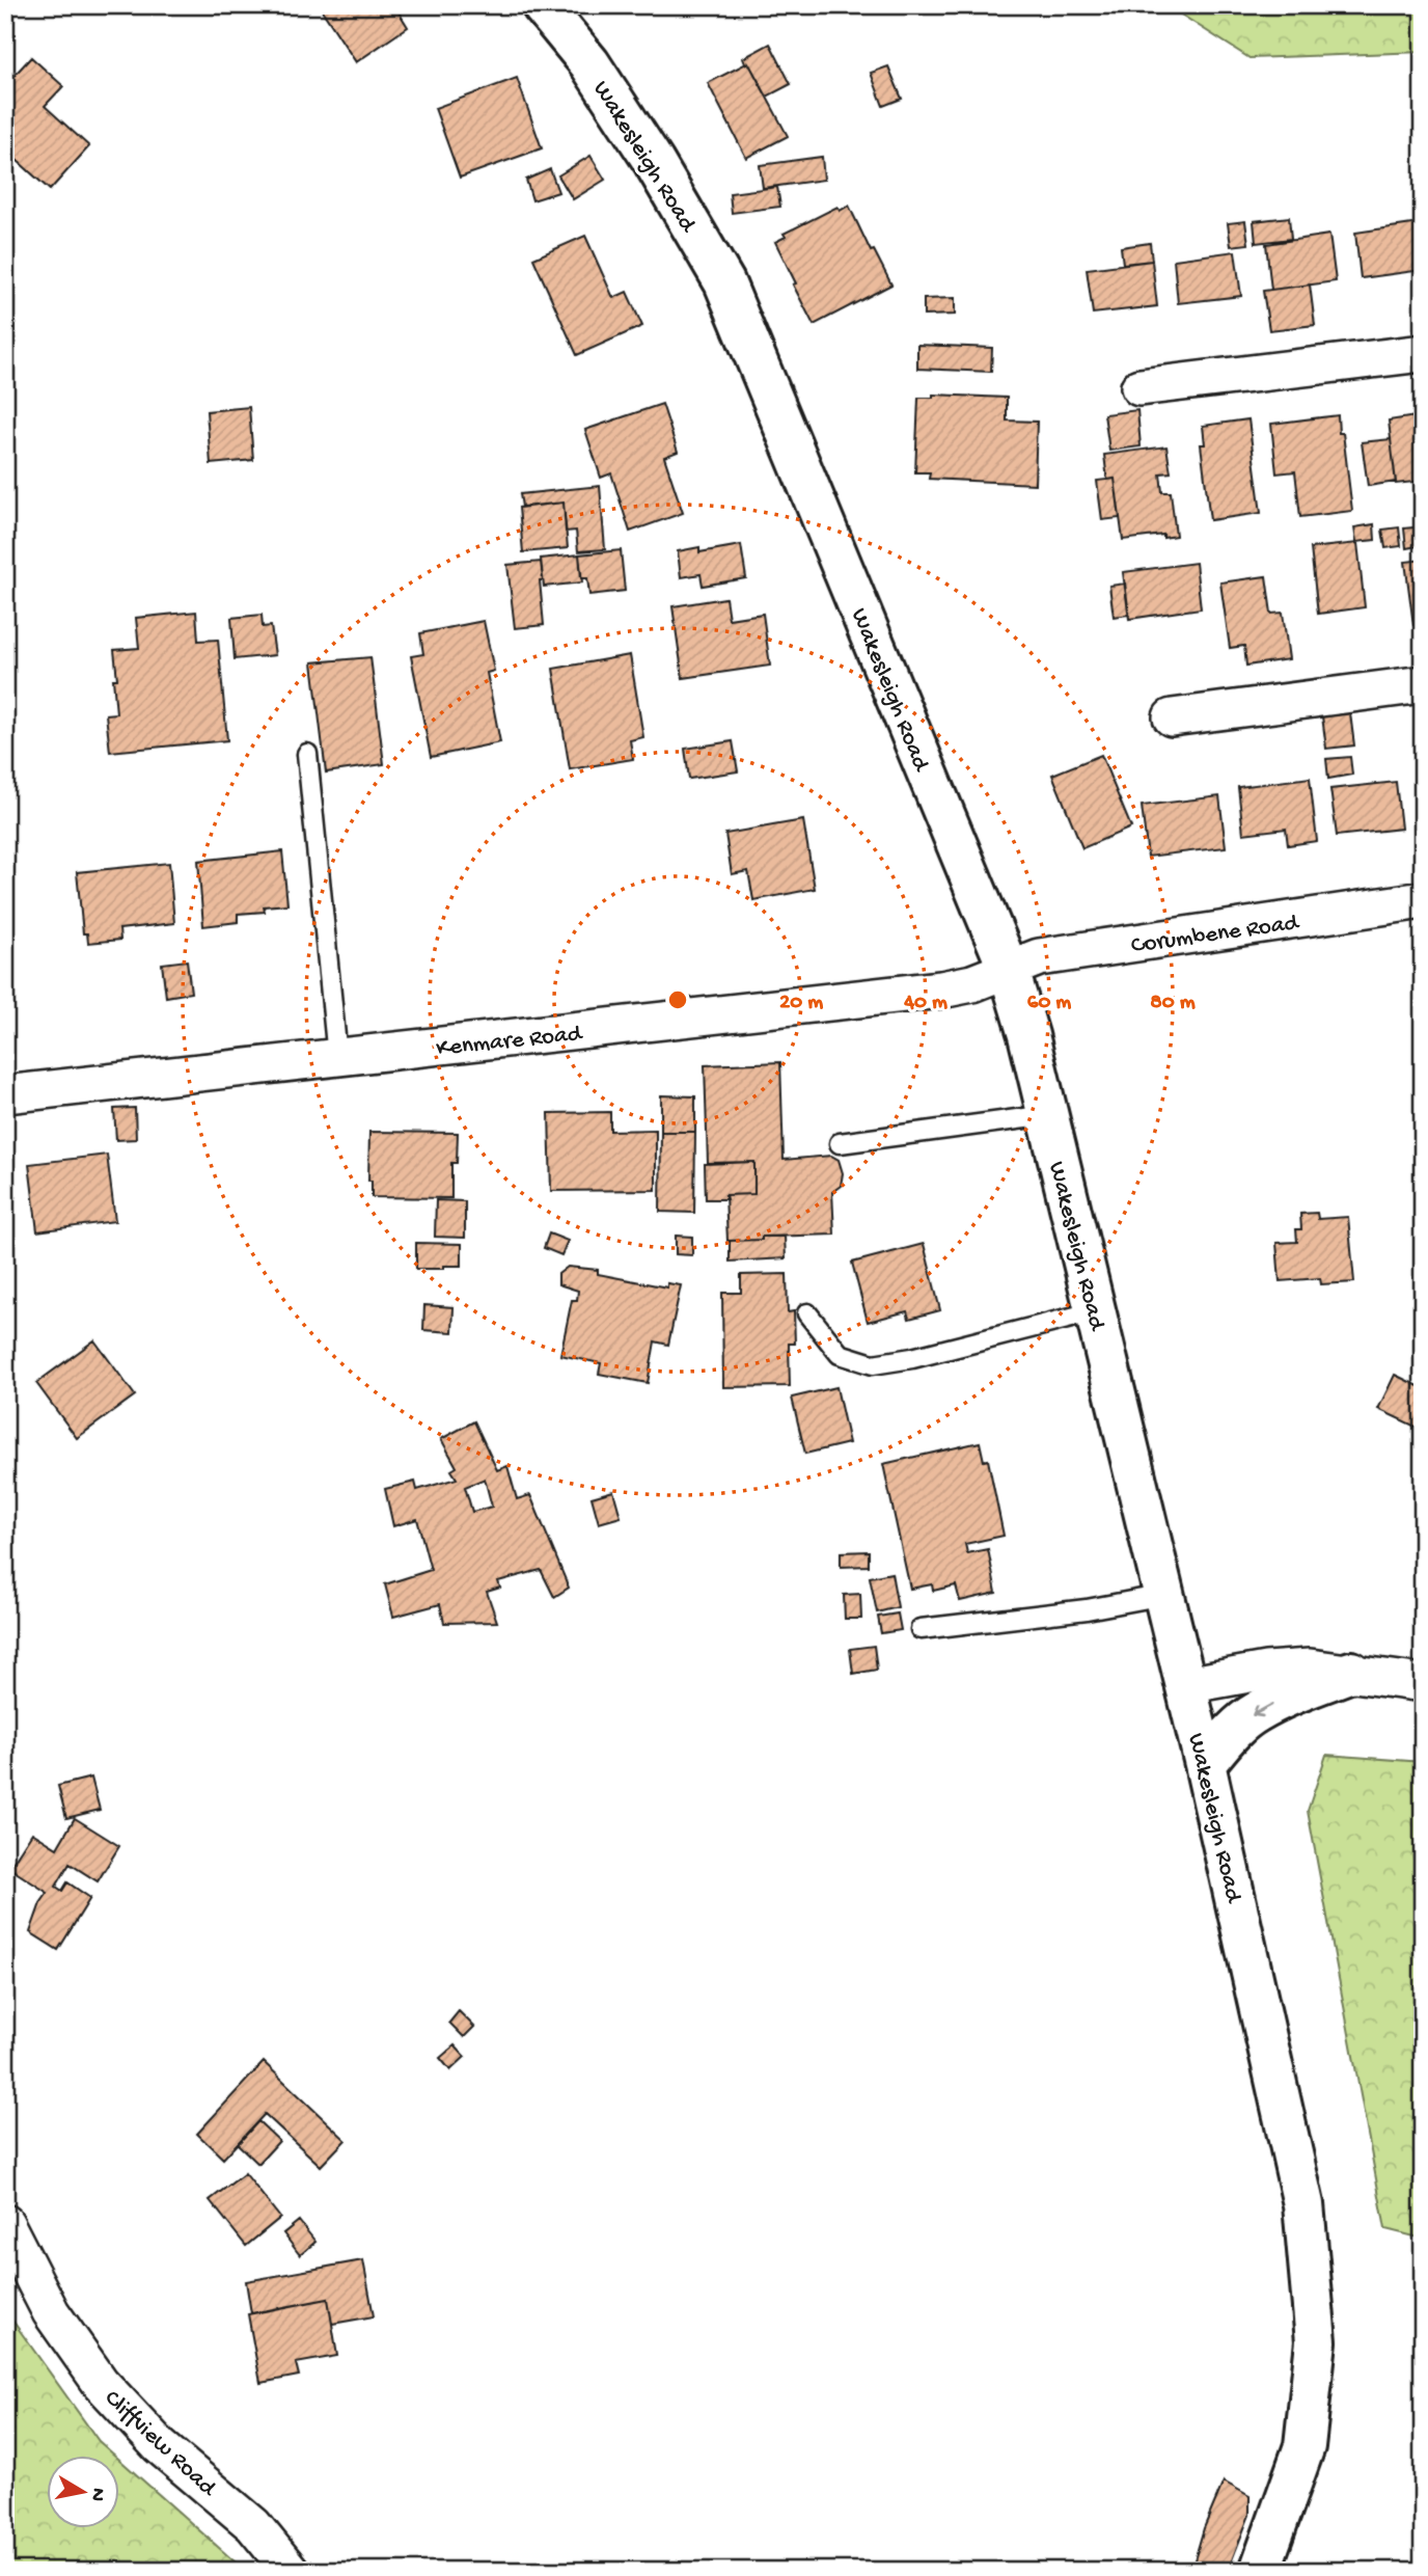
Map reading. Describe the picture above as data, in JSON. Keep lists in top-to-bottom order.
{
  "streets": {
    "main road": ["Wakesleigh Road"],
    "street": ["Corumbene Road", "Kenmare Road", "Cliffview Road"]
  },
  "crossings": [
    ["Wakesleigh Road", "Corumbene Road"],
    ["Wakesleigh Road", "Kenmare Road"],
    ["Corumbene Road", "Kenmare Road"]
  ],
  "north": "right",
  "rings": [
    "20 m",
    "40 m",
    "60 m",
    "80 m"
  ]
}
